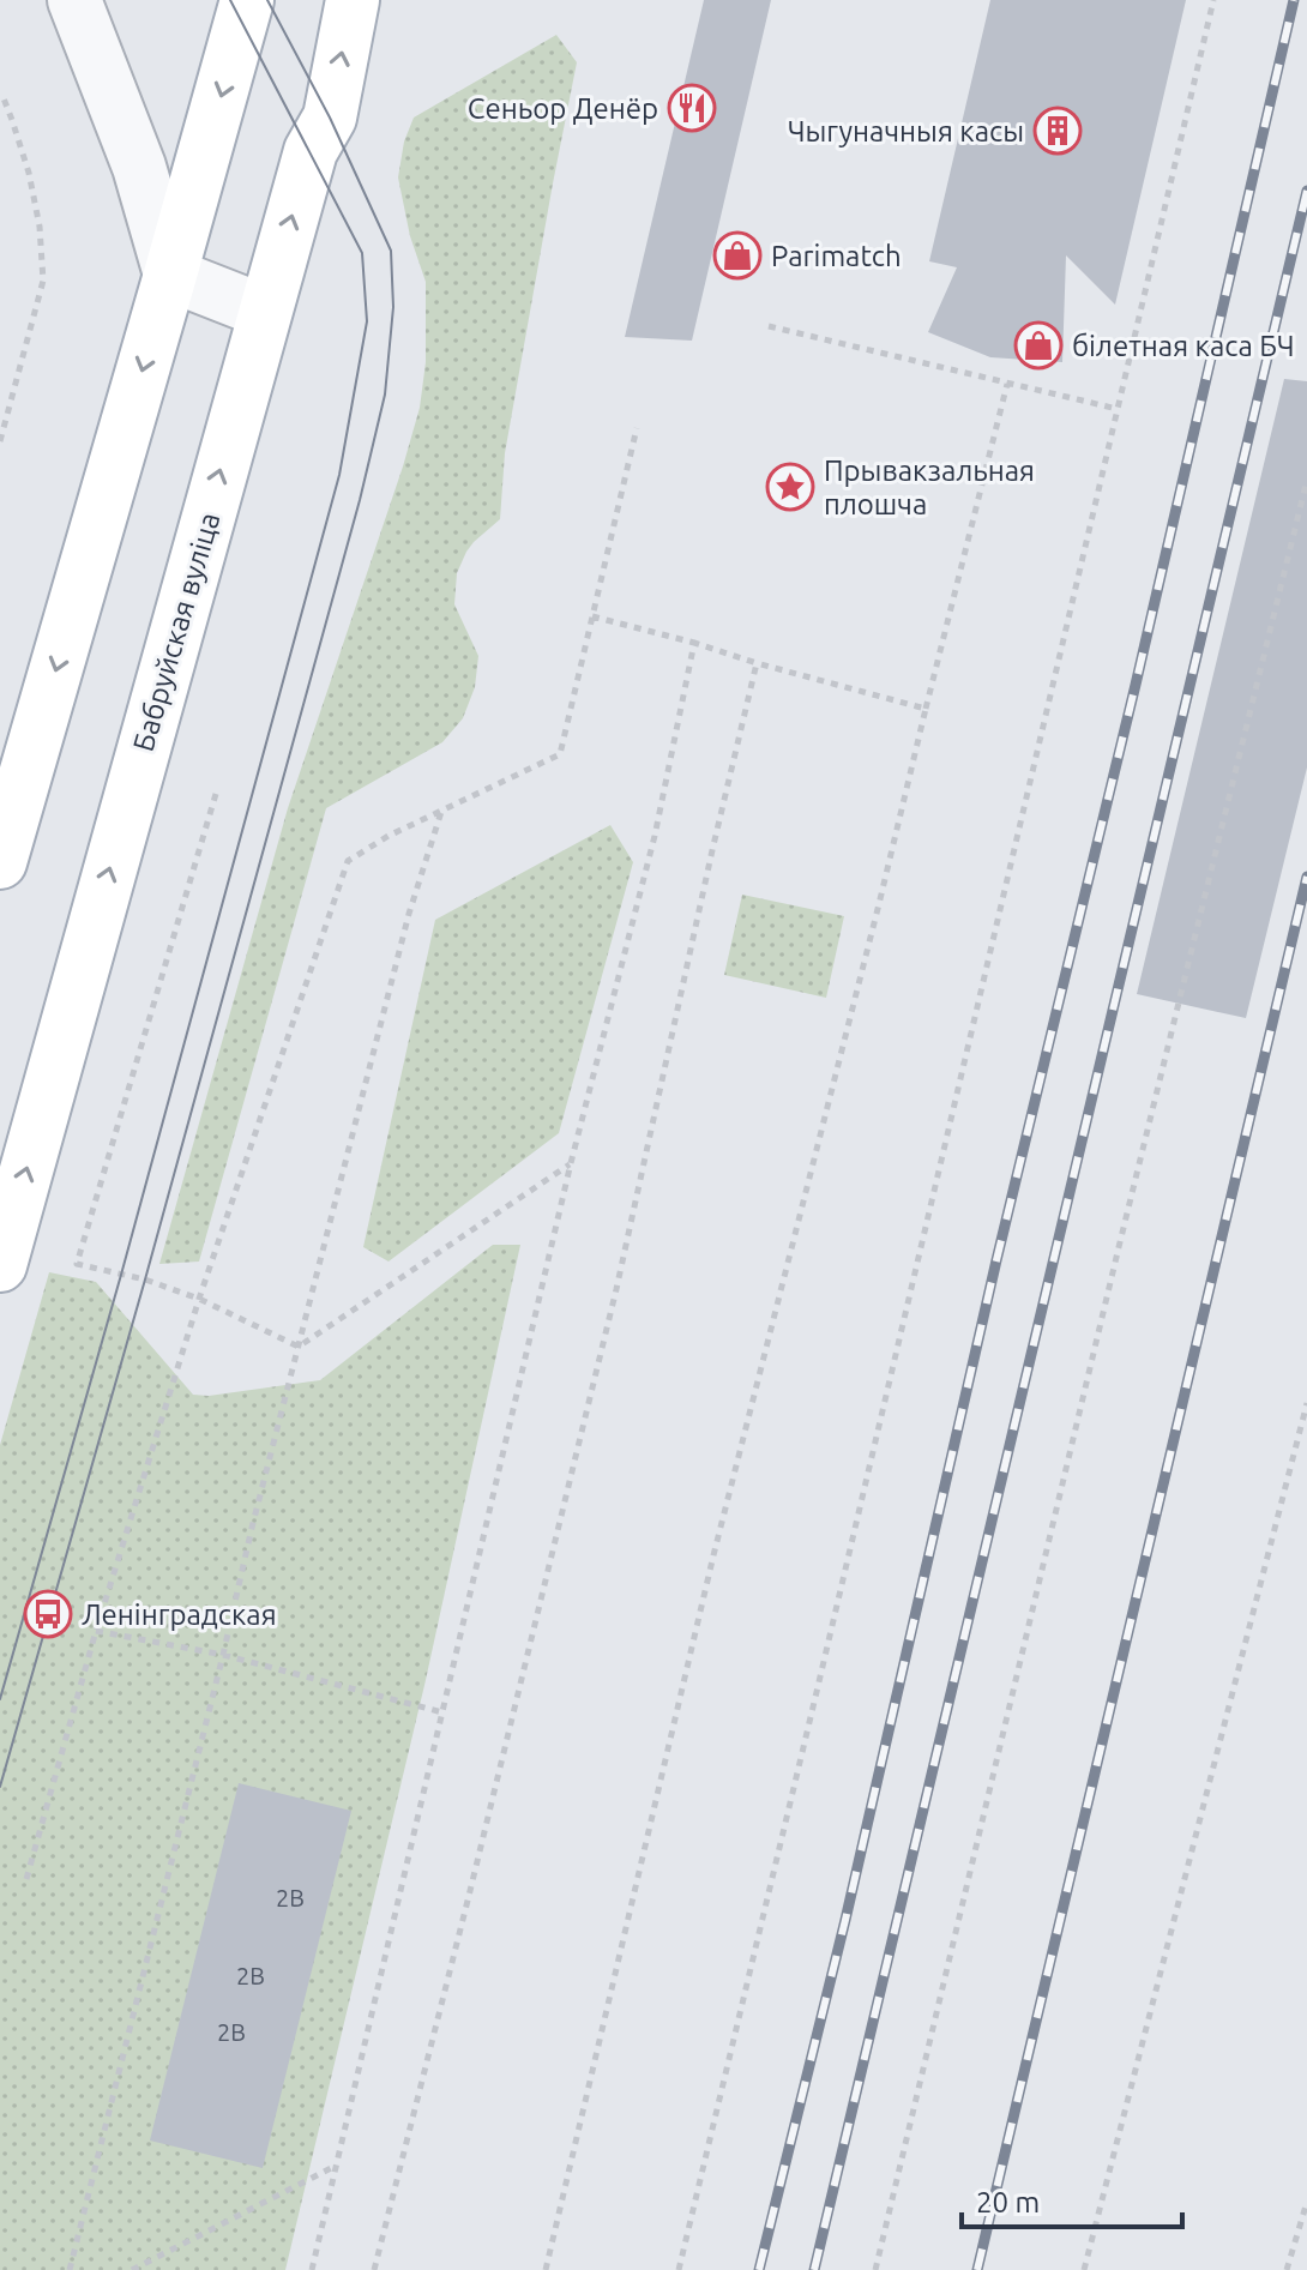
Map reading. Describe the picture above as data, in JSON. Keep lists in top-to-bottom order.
{
  "streets": {
    "main road": ["Бабруйская вуліца"]
  },
  "places": {
    "restaurant": ["Сеньор Денёр"],
    "building": ["Чыгуначныя касы"],
    "shop": ["Parimatch", "білетная каса БЧ"],
    "place": ["Прывакзальная плошча"],
    "bus stop": ["Ленінградская"]
  },
  "house_numbers": ["2В", "2В", "2В"],
  "scale_bar": "20 m"
}
